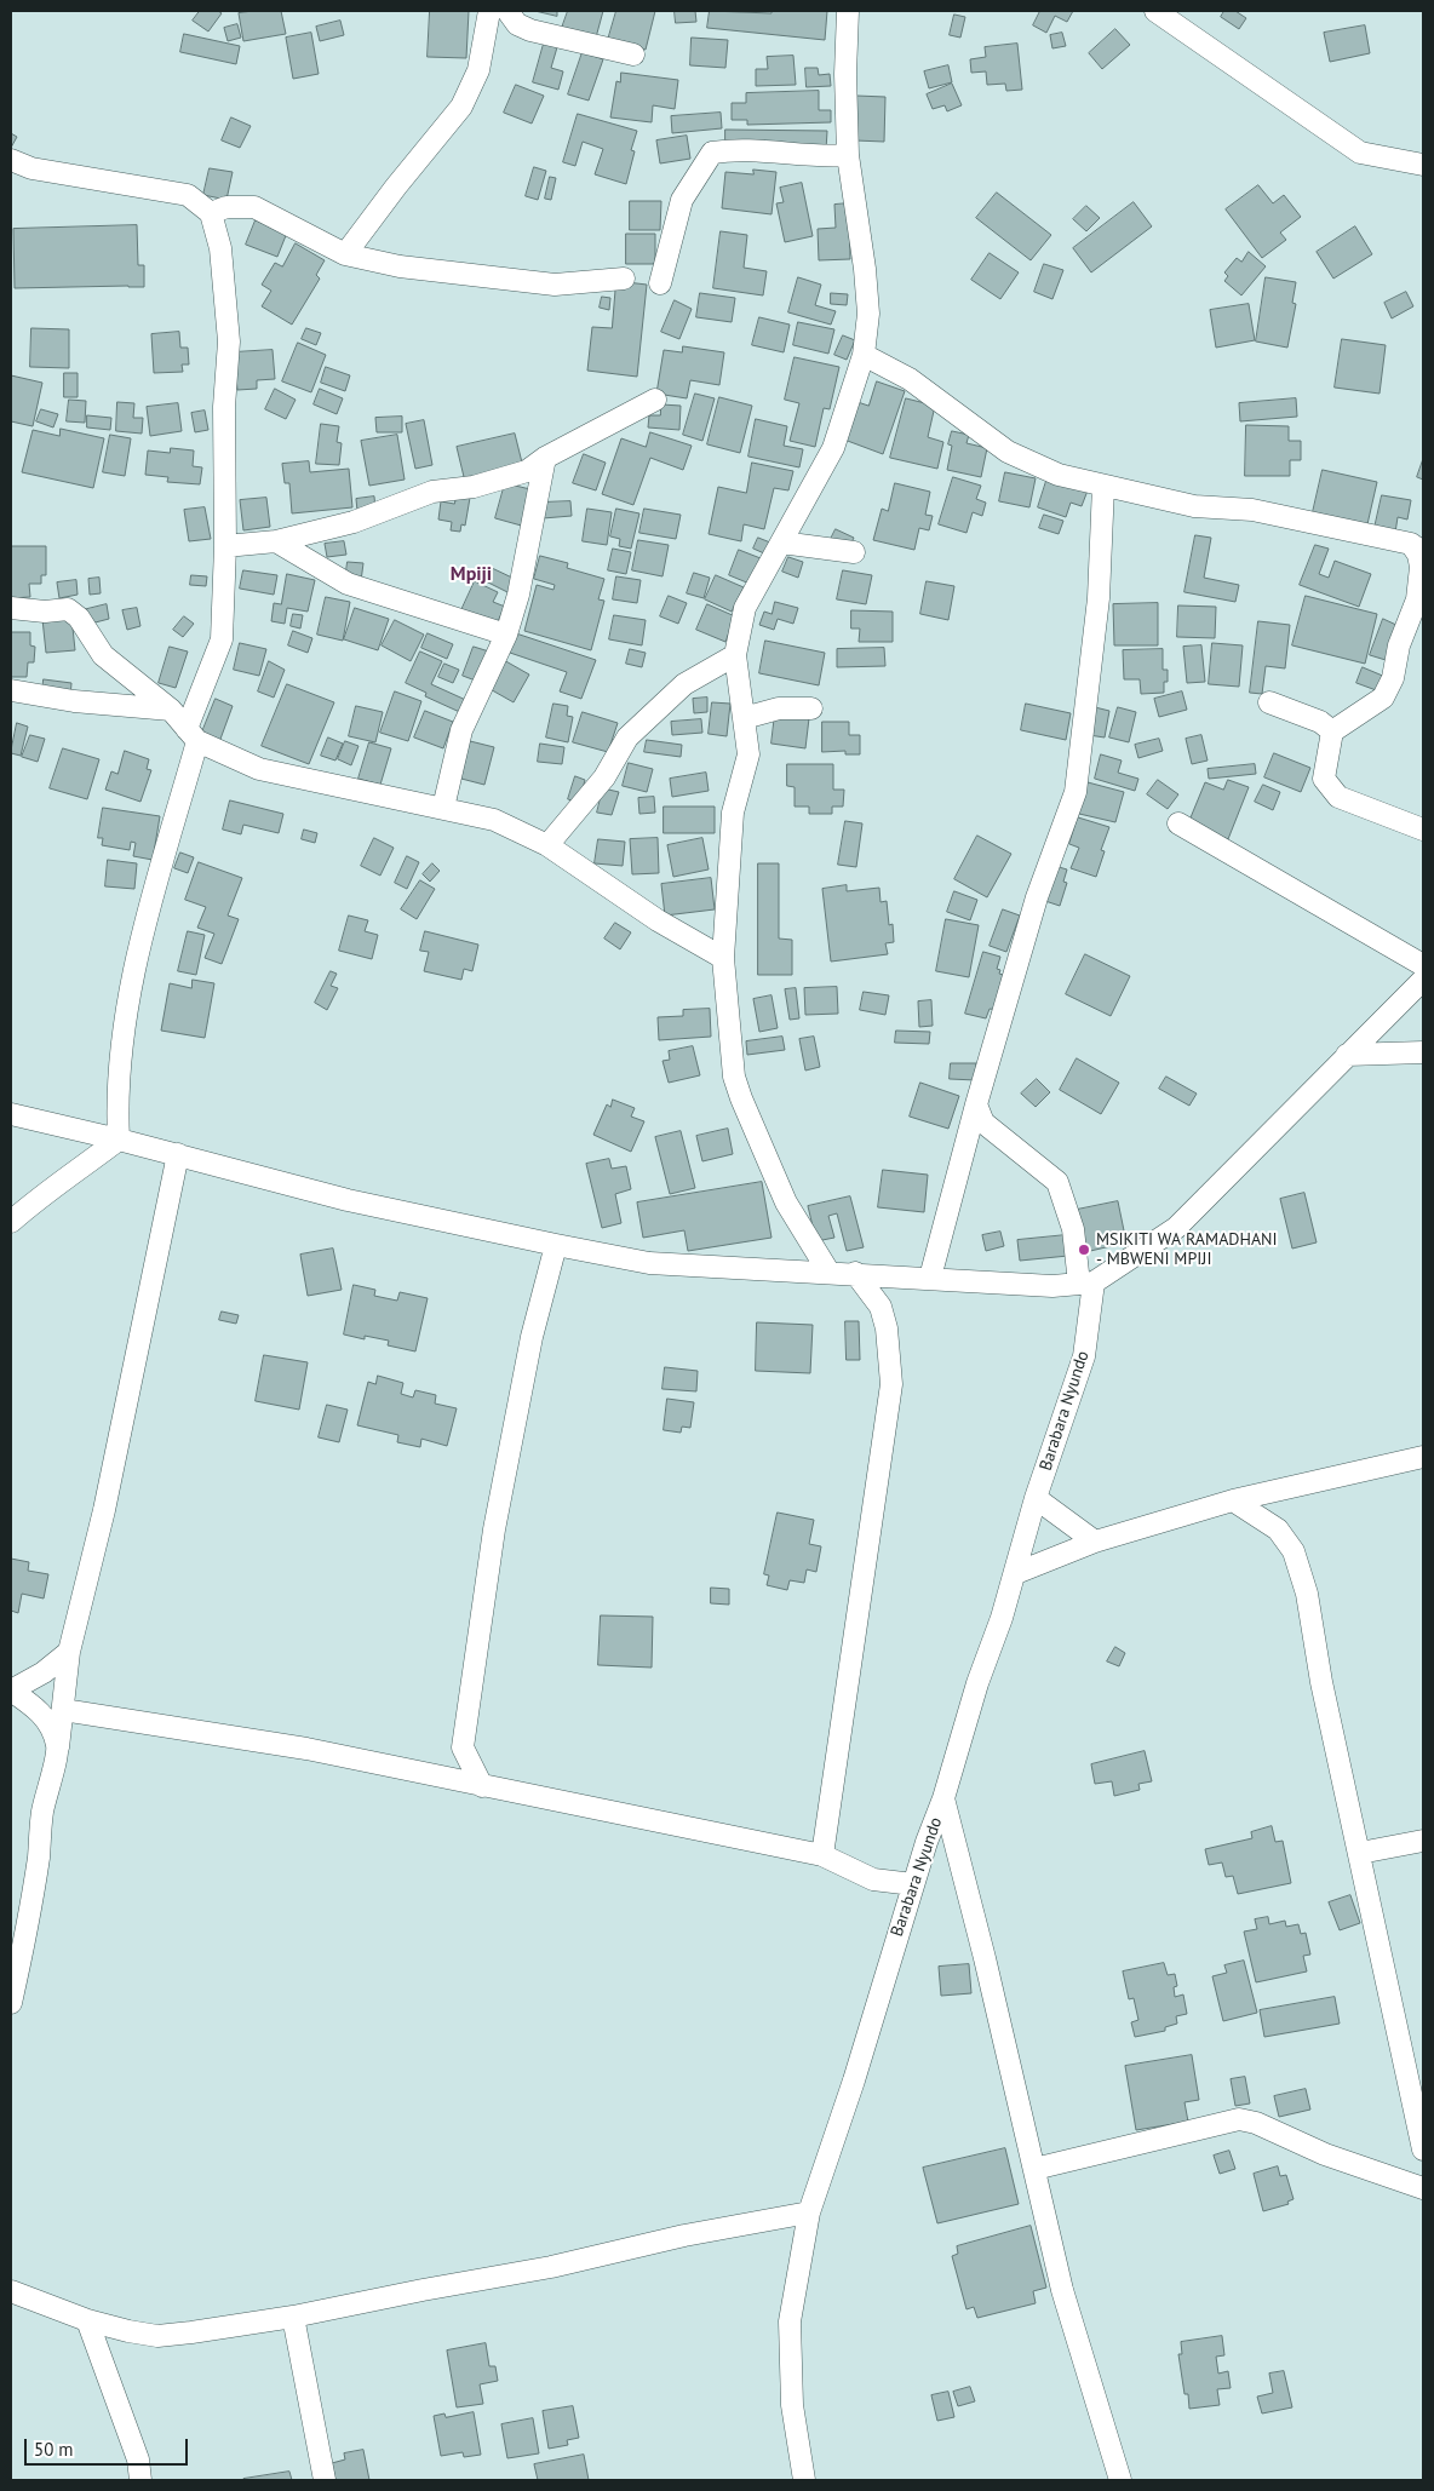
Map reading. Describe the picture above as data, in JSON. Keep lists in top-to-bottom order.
{
  "streets": {
    "street": ["Barabara Nyundo"]
  },
  "districts": ["Mpiji"],
  "places": ["MSIKITI WA RAMADHANI - MBWENI MPIJI"],
  "scale_bar": "50 m"
}
